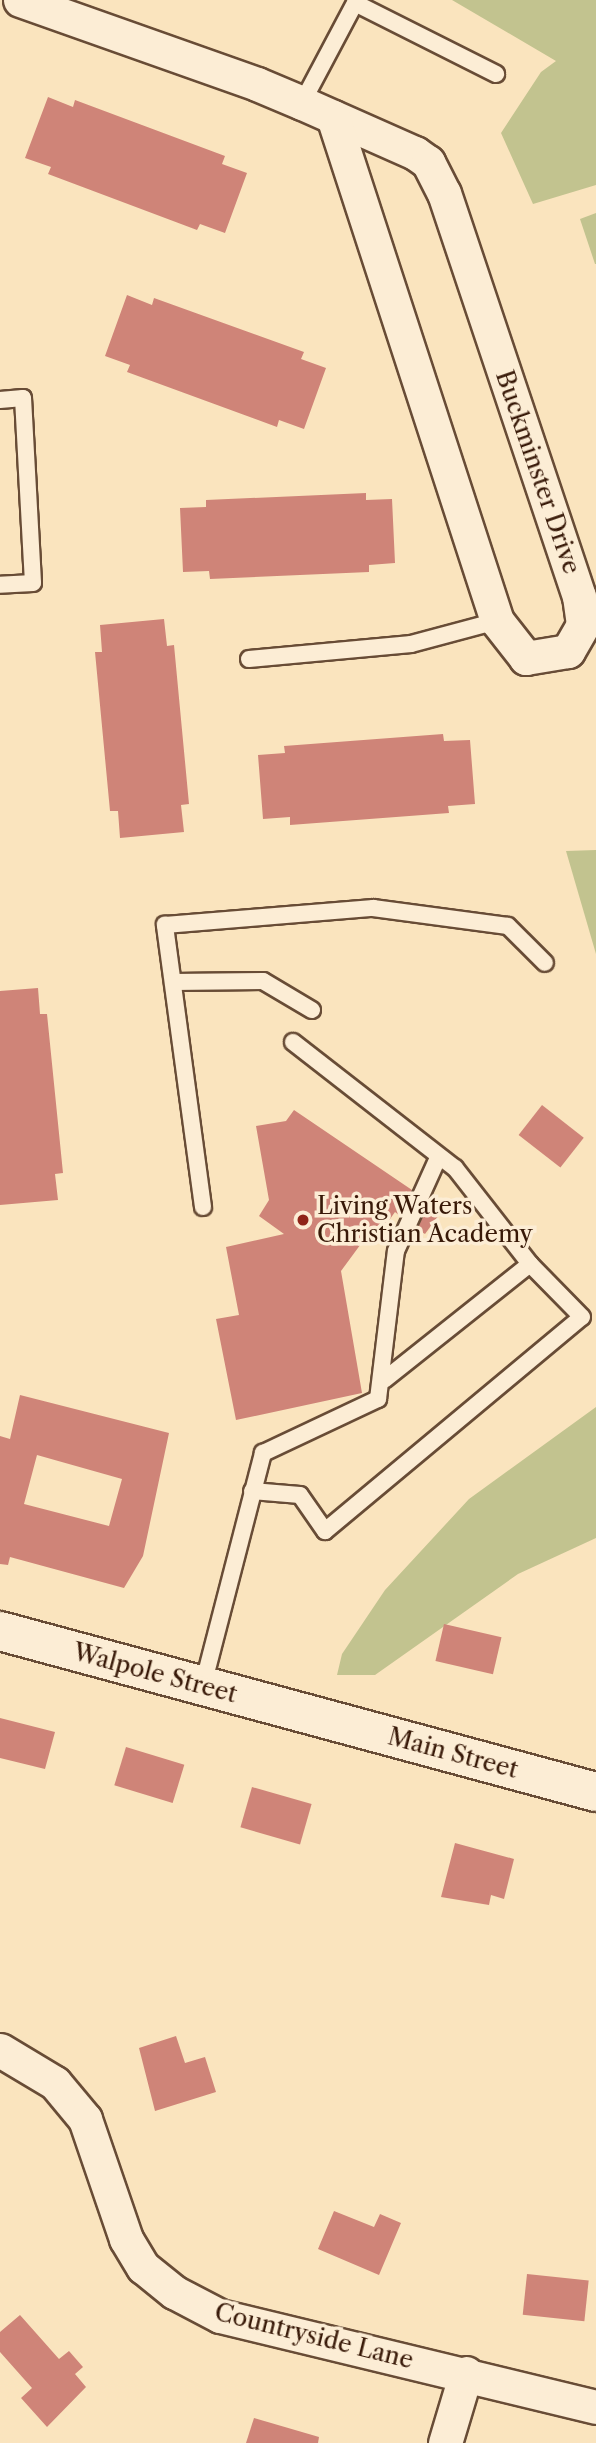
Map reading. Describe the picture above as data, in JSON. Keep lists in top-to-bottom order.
{
  "streets": {
    "main road": ["Walpole Street", "Main Street"],
    "street": ["Buckminster Drive", "Countryside Lane"]
  },
  "crossings": [
    ["Walpole Street", "Main Street"]
  ],
  "places": ["Living Waters Christian Academy"]
}
